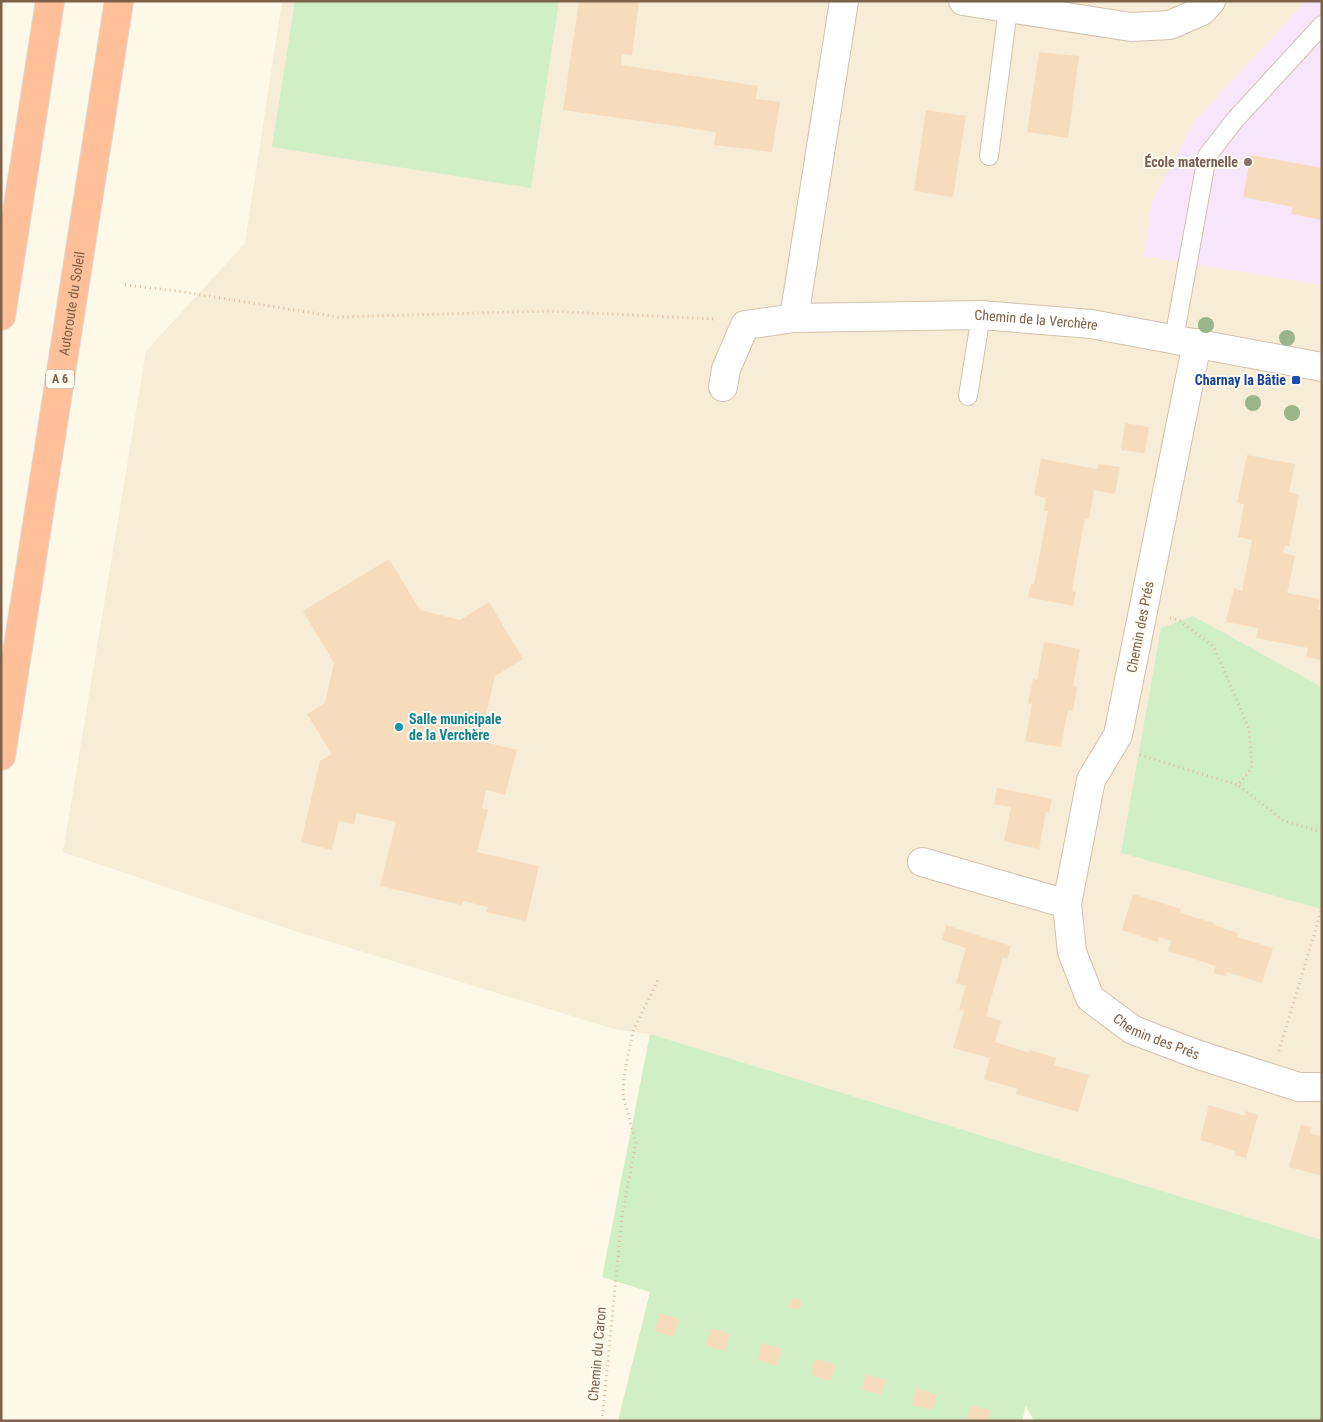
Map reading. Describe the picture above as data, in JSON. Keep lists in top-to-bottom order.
{
  "streets": {
    "highway": ["Autoroute du Soleil", "A 6"],
    "street": ["Chemin de la Verchère", "Chemin des Prés"],
    "path": ["Chemin du Caron"]
  },
  "crossings": [
    ["Chemin de la Verchère", "Chemin des Prés"]
  ],
  "places": {
    "other": ["École maternelle", "Salle municipale de la Verchère"],
    "transit": ["Charnay la Bâtie"]
  }
}
